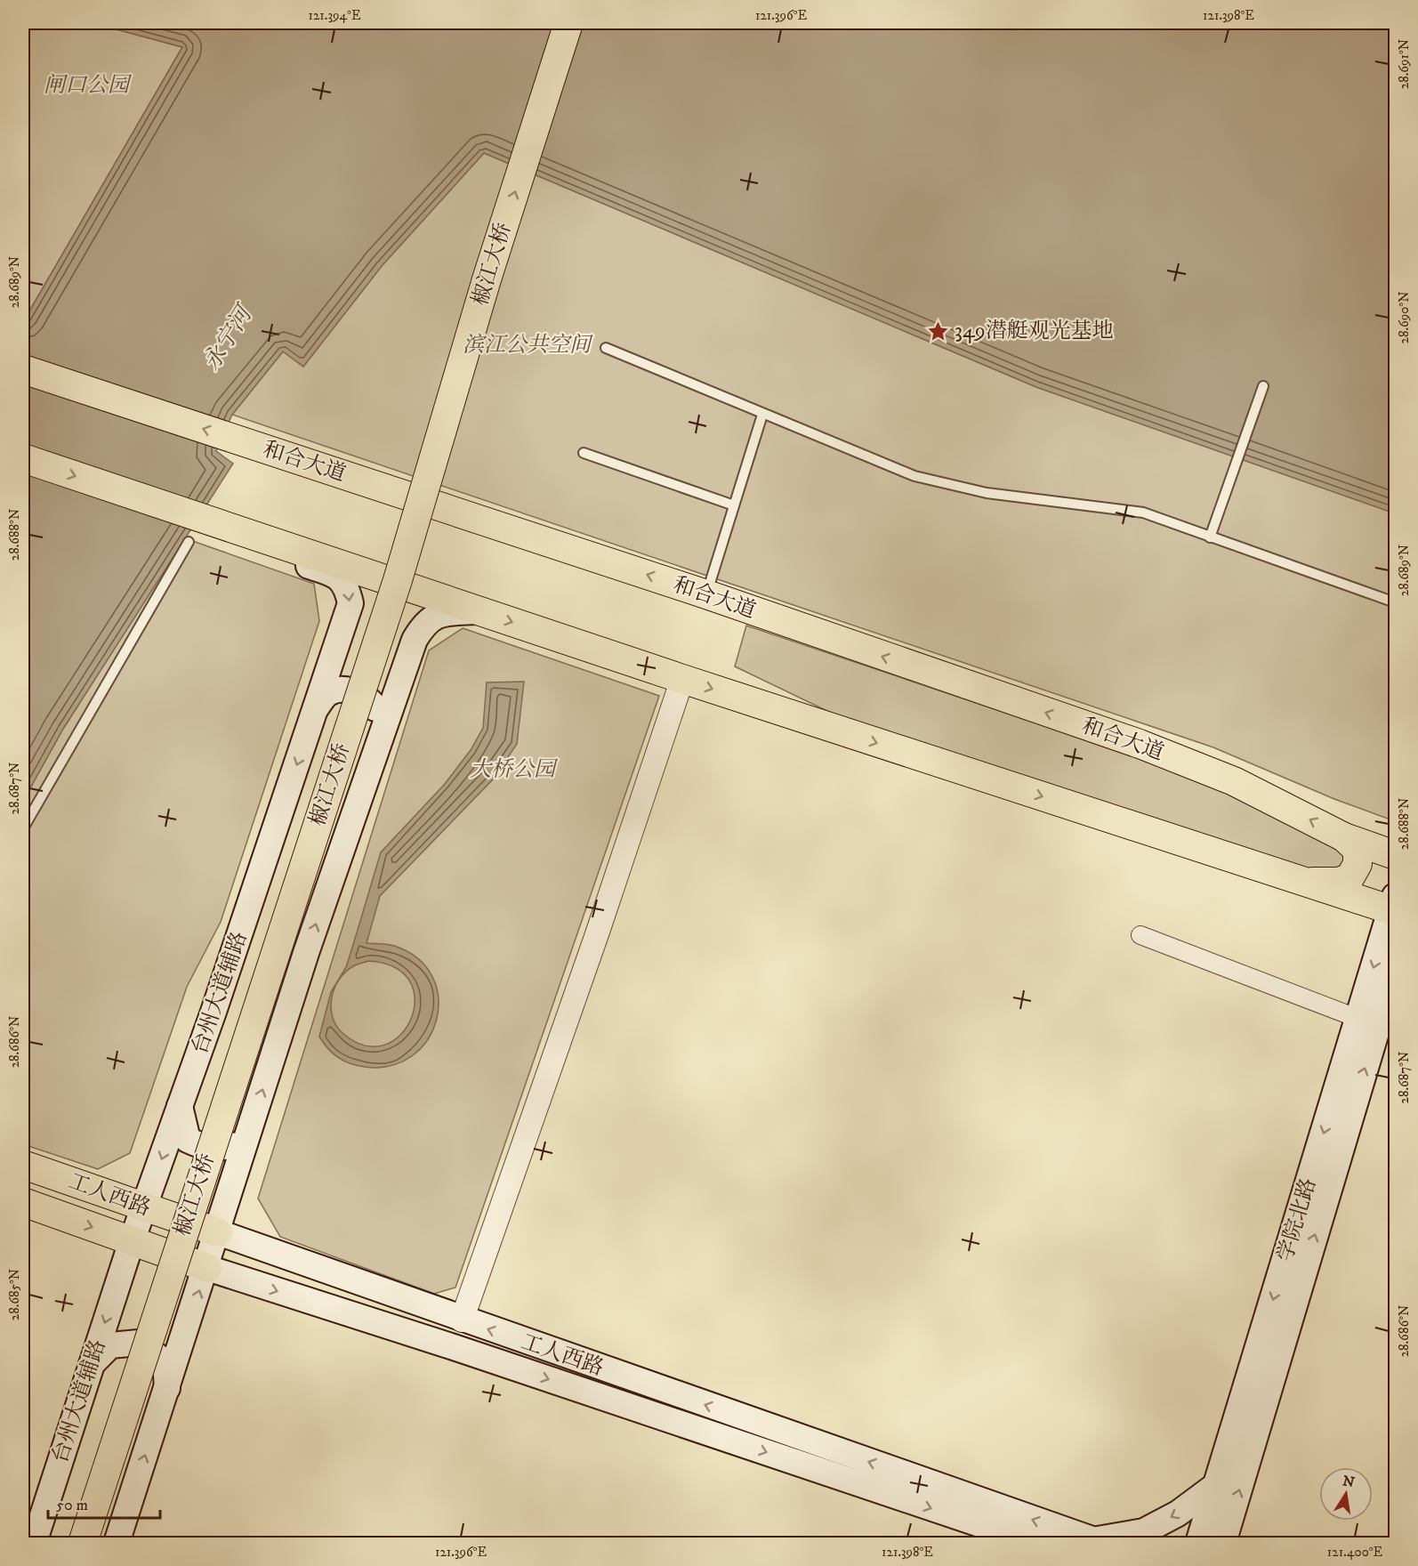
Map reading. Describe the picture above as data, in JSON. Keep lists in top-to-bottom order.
{
  "streets": {
    "main road": [
      "椒江大桥",
      "和合大道",
      "台州大道辅路",
      "工人西路",
      "学院北路"
    ]
  },
  "crossings": [
    ["台州大道辅路", "工人西路"]
  ],
  "water": ["永宁河"],
  "parks": ["闸口公园", "滨江公共空间", "大桥公园"],
  "places": {
    "place": ["349潜艇观光基地"]
  },
  "scale_bar": "50 m",
  "north": "top",
  "coordinates": [
    "121.394°E",
    "121.396°E",
    "121.398°E",
    "28.691°N",
    "28.689°N",
    "28.690°N",
    "28.688°N",
    "28.687°N",
    "28.686°N",
    "28.685°N",
    "121.400°E"
  ]
}
